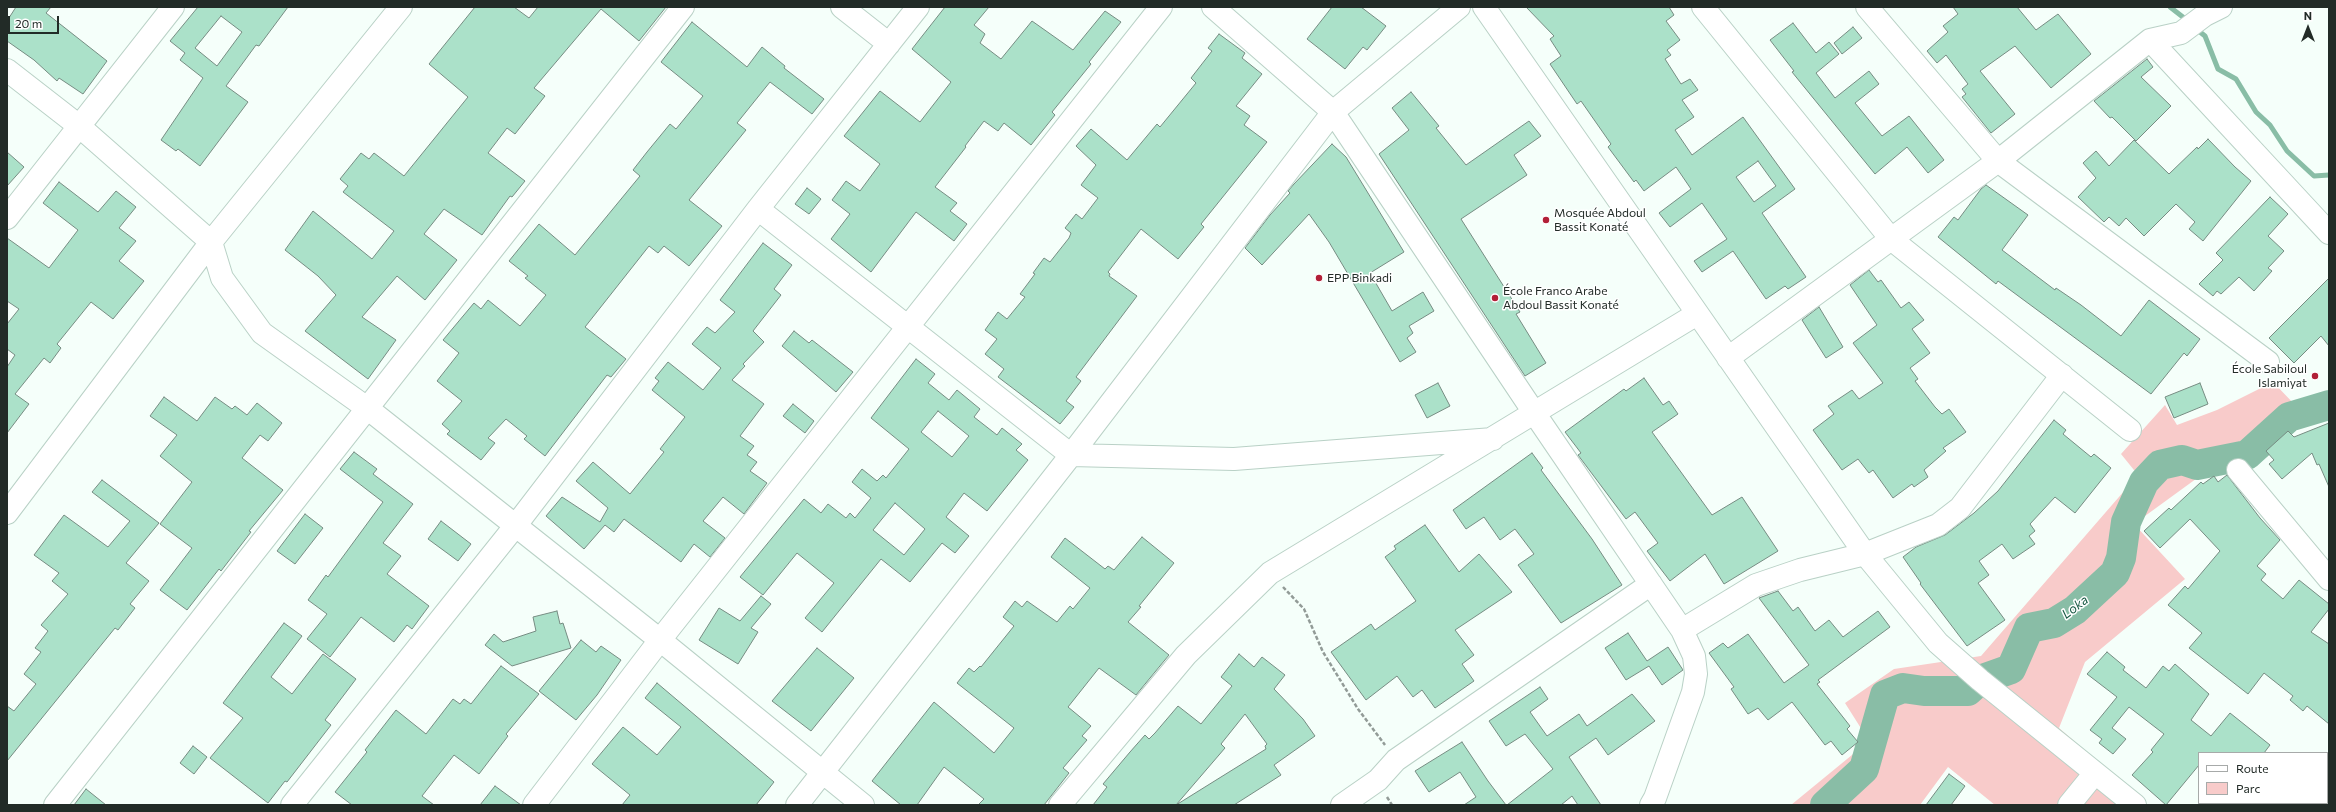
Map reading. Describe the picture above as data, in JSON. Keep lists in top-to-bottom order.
{
  "water": ["Loka"],
  "places": [
    "Mosquée Abdoul Bassit Konaté",
    "EPP Binkadi",
    "École Franco Arabe Abdoul Bassit Konaté",
    "École Sabiloul Islamiyat"
  ],
  "legend": ["Route", "Parc"],
  "scale_bar": "20 m",
  "north": "top"
}
